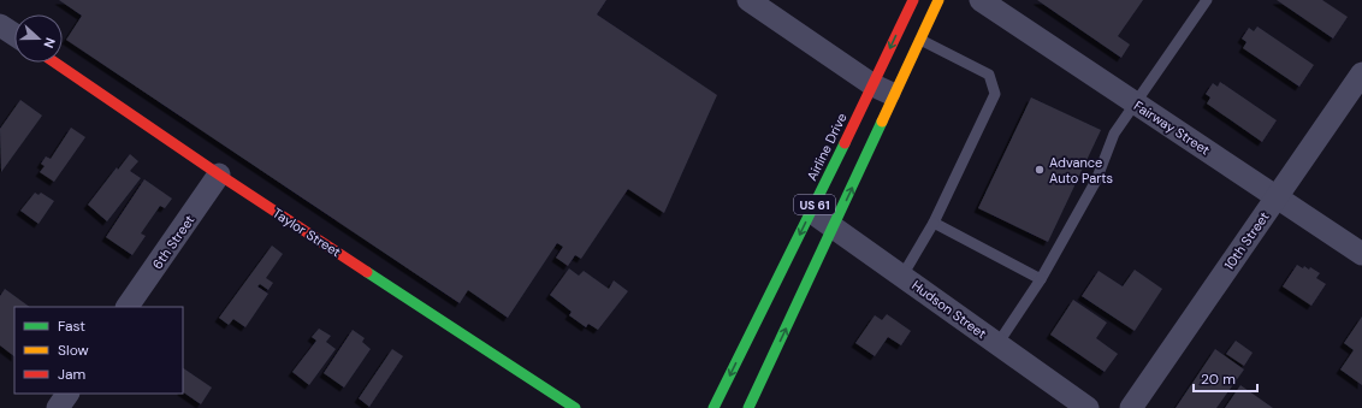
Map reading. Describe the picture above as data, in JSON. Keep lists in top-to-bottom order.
{
  "streets": {
    "main road": ["Airline Drive", "US 61", "Taylor Street"],
    "street": [
      "Fairway Street",
      "10th Street",
      "6th Street",
      "Hudson Street"
    ]
  },
  "crossings": [
    ["Fairway Street", "10th Street"],
    ["Airline Drive", "Hudson Street"],
    ["US 61", "Hudson Street"],
    ["Taylor Street", "6th Street"]
  ],
  "places": ["Advance Auto Parts"],
  "legend": ["Fast", "Slow", "Jam"],
  "scale_bar": "20 m",
  "north": "right"
}
